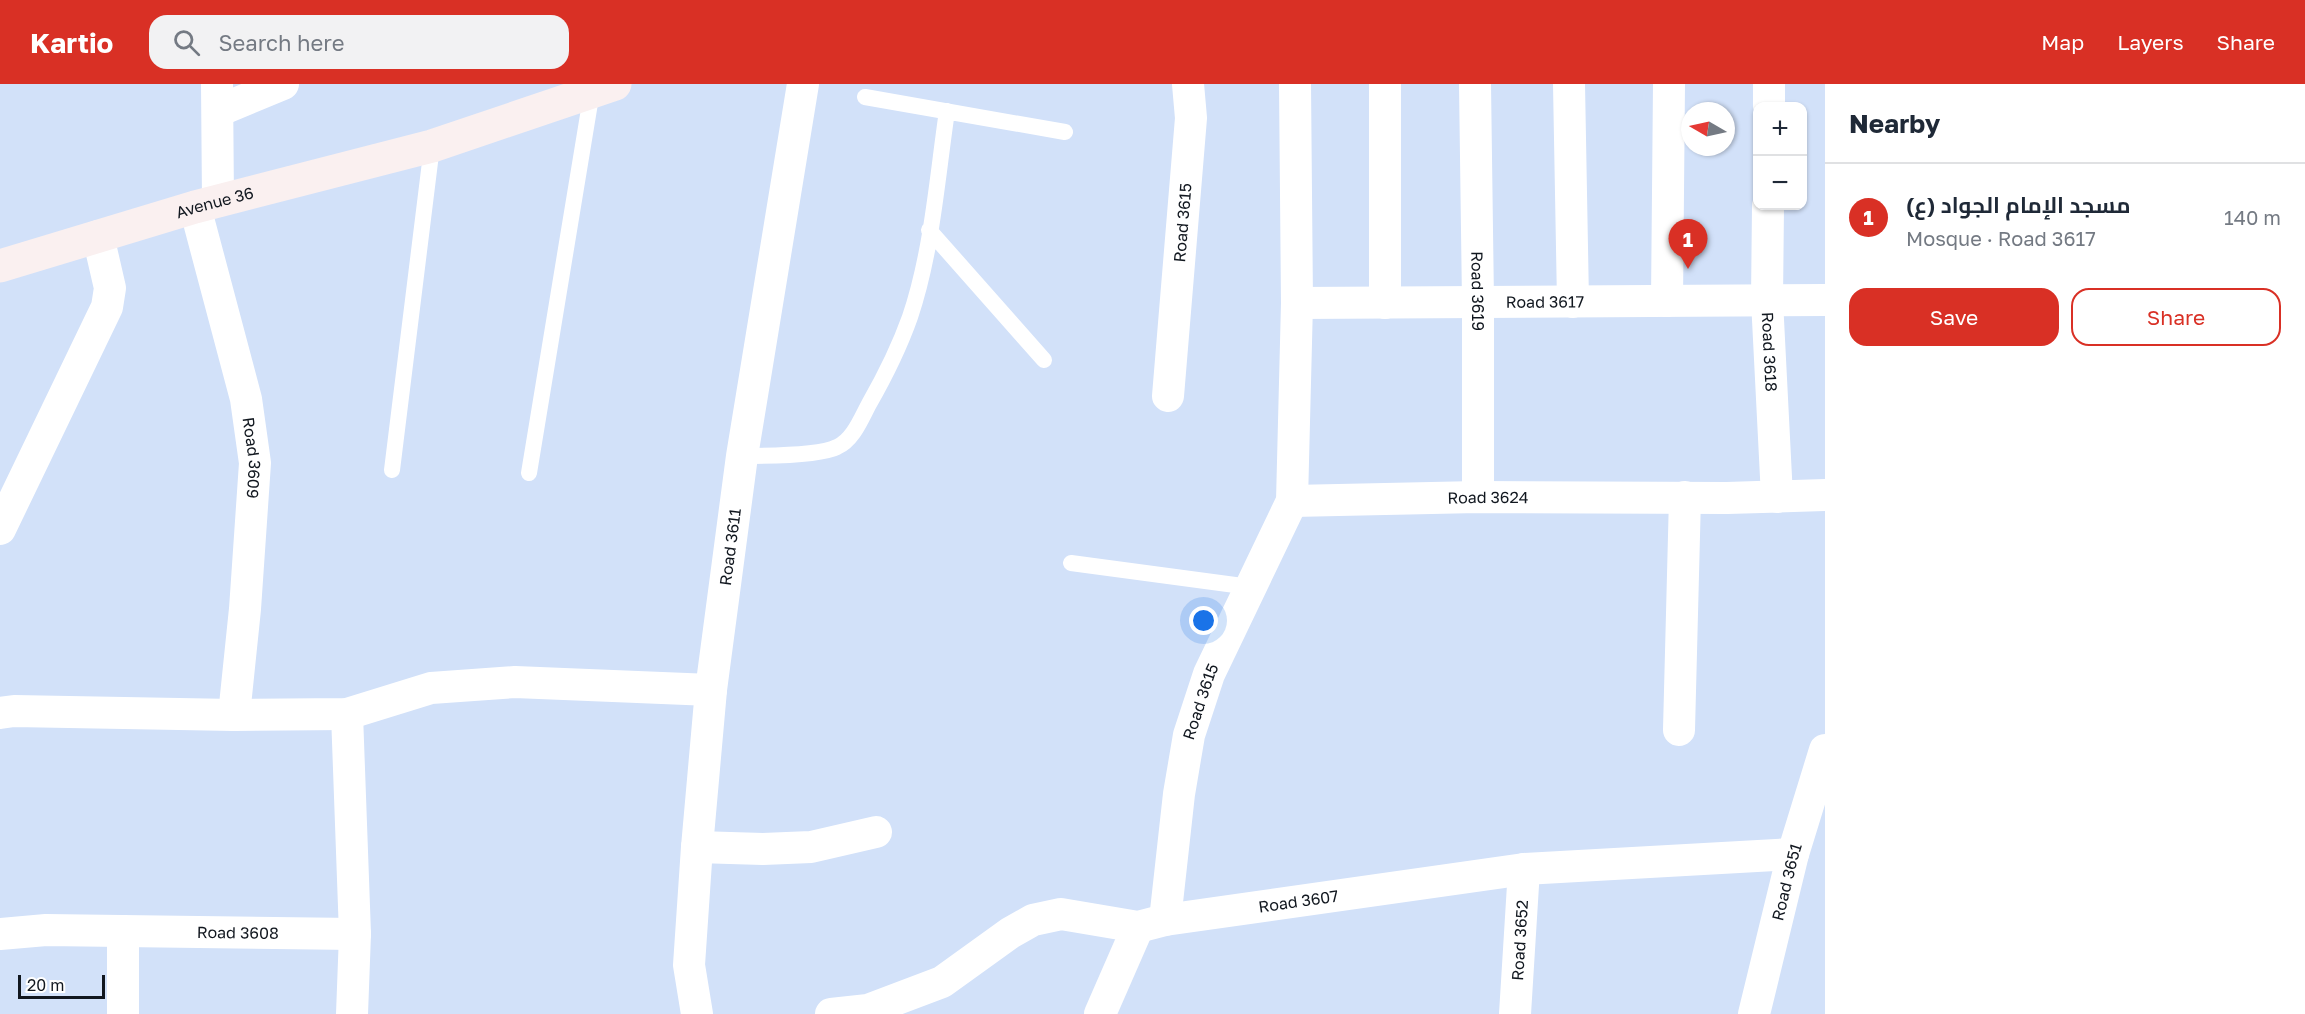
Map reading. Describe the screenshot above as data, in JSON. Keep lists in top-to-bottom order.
{
  "streets": {
    "street": [
      "Avenue 36",
      "Road 3615",
      "Road 3619",
      "Road 3617",
      "Road 3618",
      "Road 3609",
      "Road 3624",
      "Road 3611",
      "Road 3651",
      "Road 3607",
      "Road 3608",
      "Road 3652"
    ]
  },
  "crossings": [
    ["Avenue 36", "Road 3609"],
    ["Road 3615", "Road 3624"],
    ["Road 3615", "Road 3607"],
    ["Road 3619", "Road 3617"],
    ["Road 3619", "Road 3624"],
    ["Road 3617", "Road 3618"],
    ["Road 3618", "Road 3624"],
    ["Road 3651", "Road 3607"],
    ["Road 3607", "Road 3652"]
  ],
  "scale_bar": "20 m",
  "north": "left",
  "page": {
    "header": "Kartio",
    "search": "Search here",
    "nav": ["Map", "Layers", "Share"],
    "heading": "Nearby",
    "map_buttons": ["+", "−"],
    "list": [
      {
        "mark": "1",
        "name": "مسجد الإمام الجواد (ع)",
        "note": "Mosque · Road 3617",
        "value": "140 m"
      }
    ],
    "pins": "1",
    "buttons": ["Save", "Share"],
    "scale": "20 m"
  }
}
